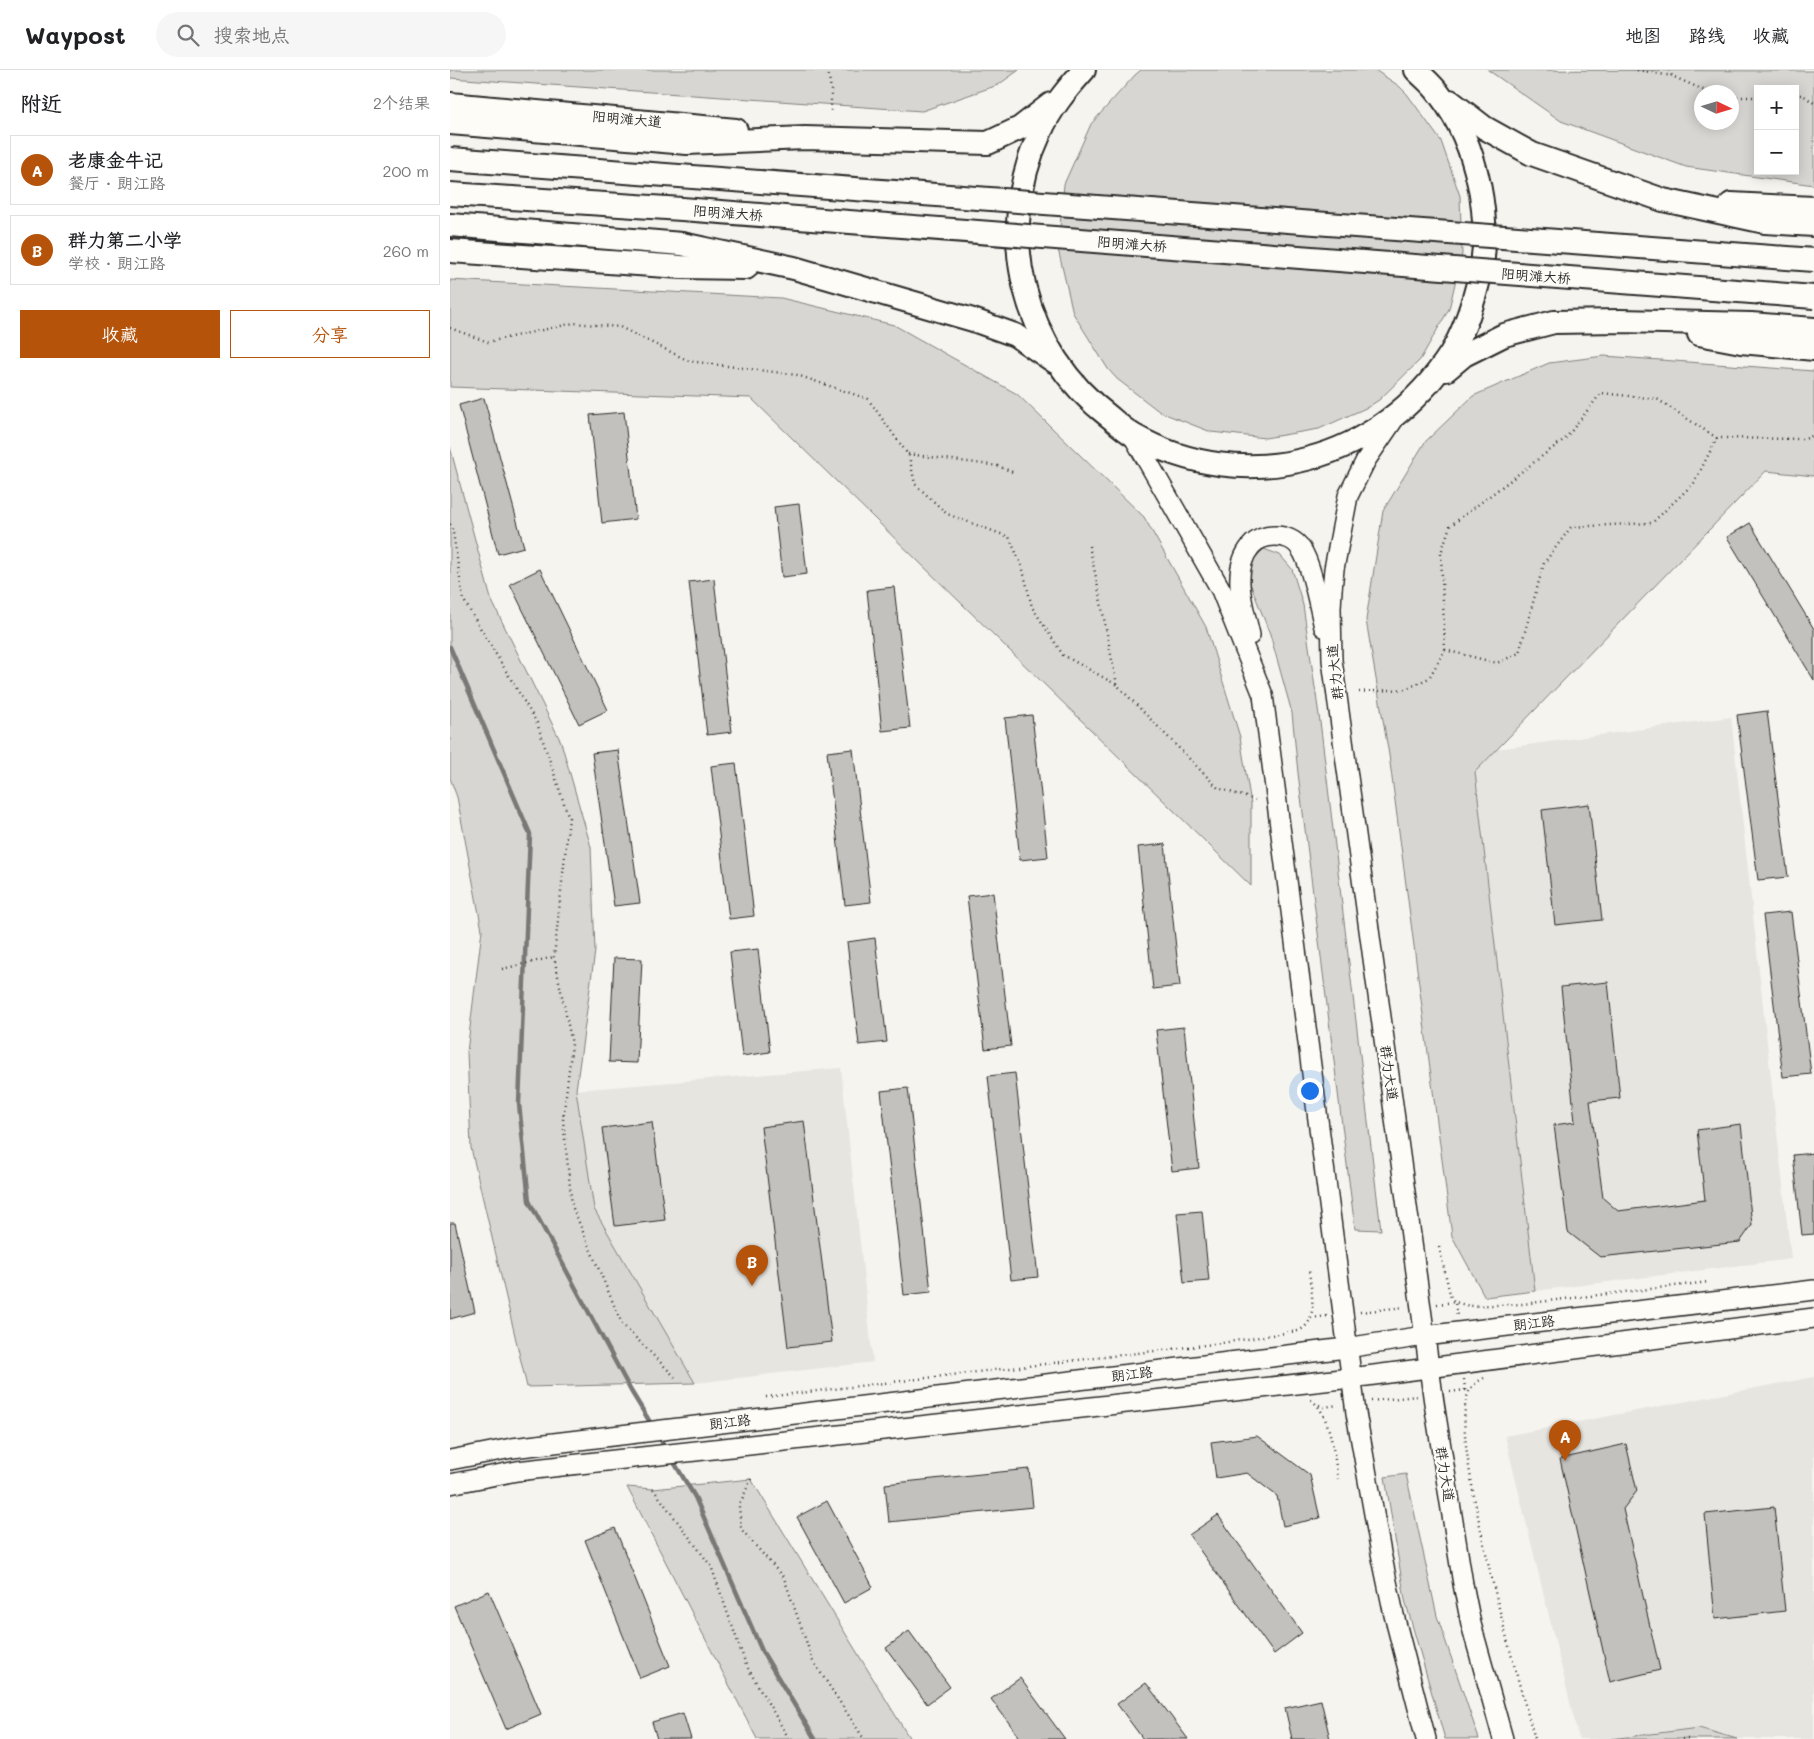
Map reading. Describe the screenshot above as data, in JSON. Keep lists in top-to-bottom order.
{
  "streets": {
    "highway": ["阳明滩大道", "阳明滩大桥"],
    "main road": ["群力大道", "朗江路"]
  },
  "crossings": [
    ["群力大道", "朗江路"]
  ],
  "north": "right",
  "page": {
    "header": "Waypost",
    "search": "搜索地点",
    "nav": ["地图", "路线", "收藏"],
    "heading": ["附近", "2个结果"],
    "map_buttons": ["+", "−"],
    "list": [
      {
        "mark": "A",
        "name": "老康金牛记",
        "note": "餐厅 · 朗江路",
        "value": "200 m"
      },
      {
        "mark": "B",
        "name": "群力第二小学",
        "note": "学校 · 朗江路",
        "value": "260 m"
      }
    ],
    "buttons": ["收藏", "分享"],
    "pins": ["B", "A"]
  }
}
